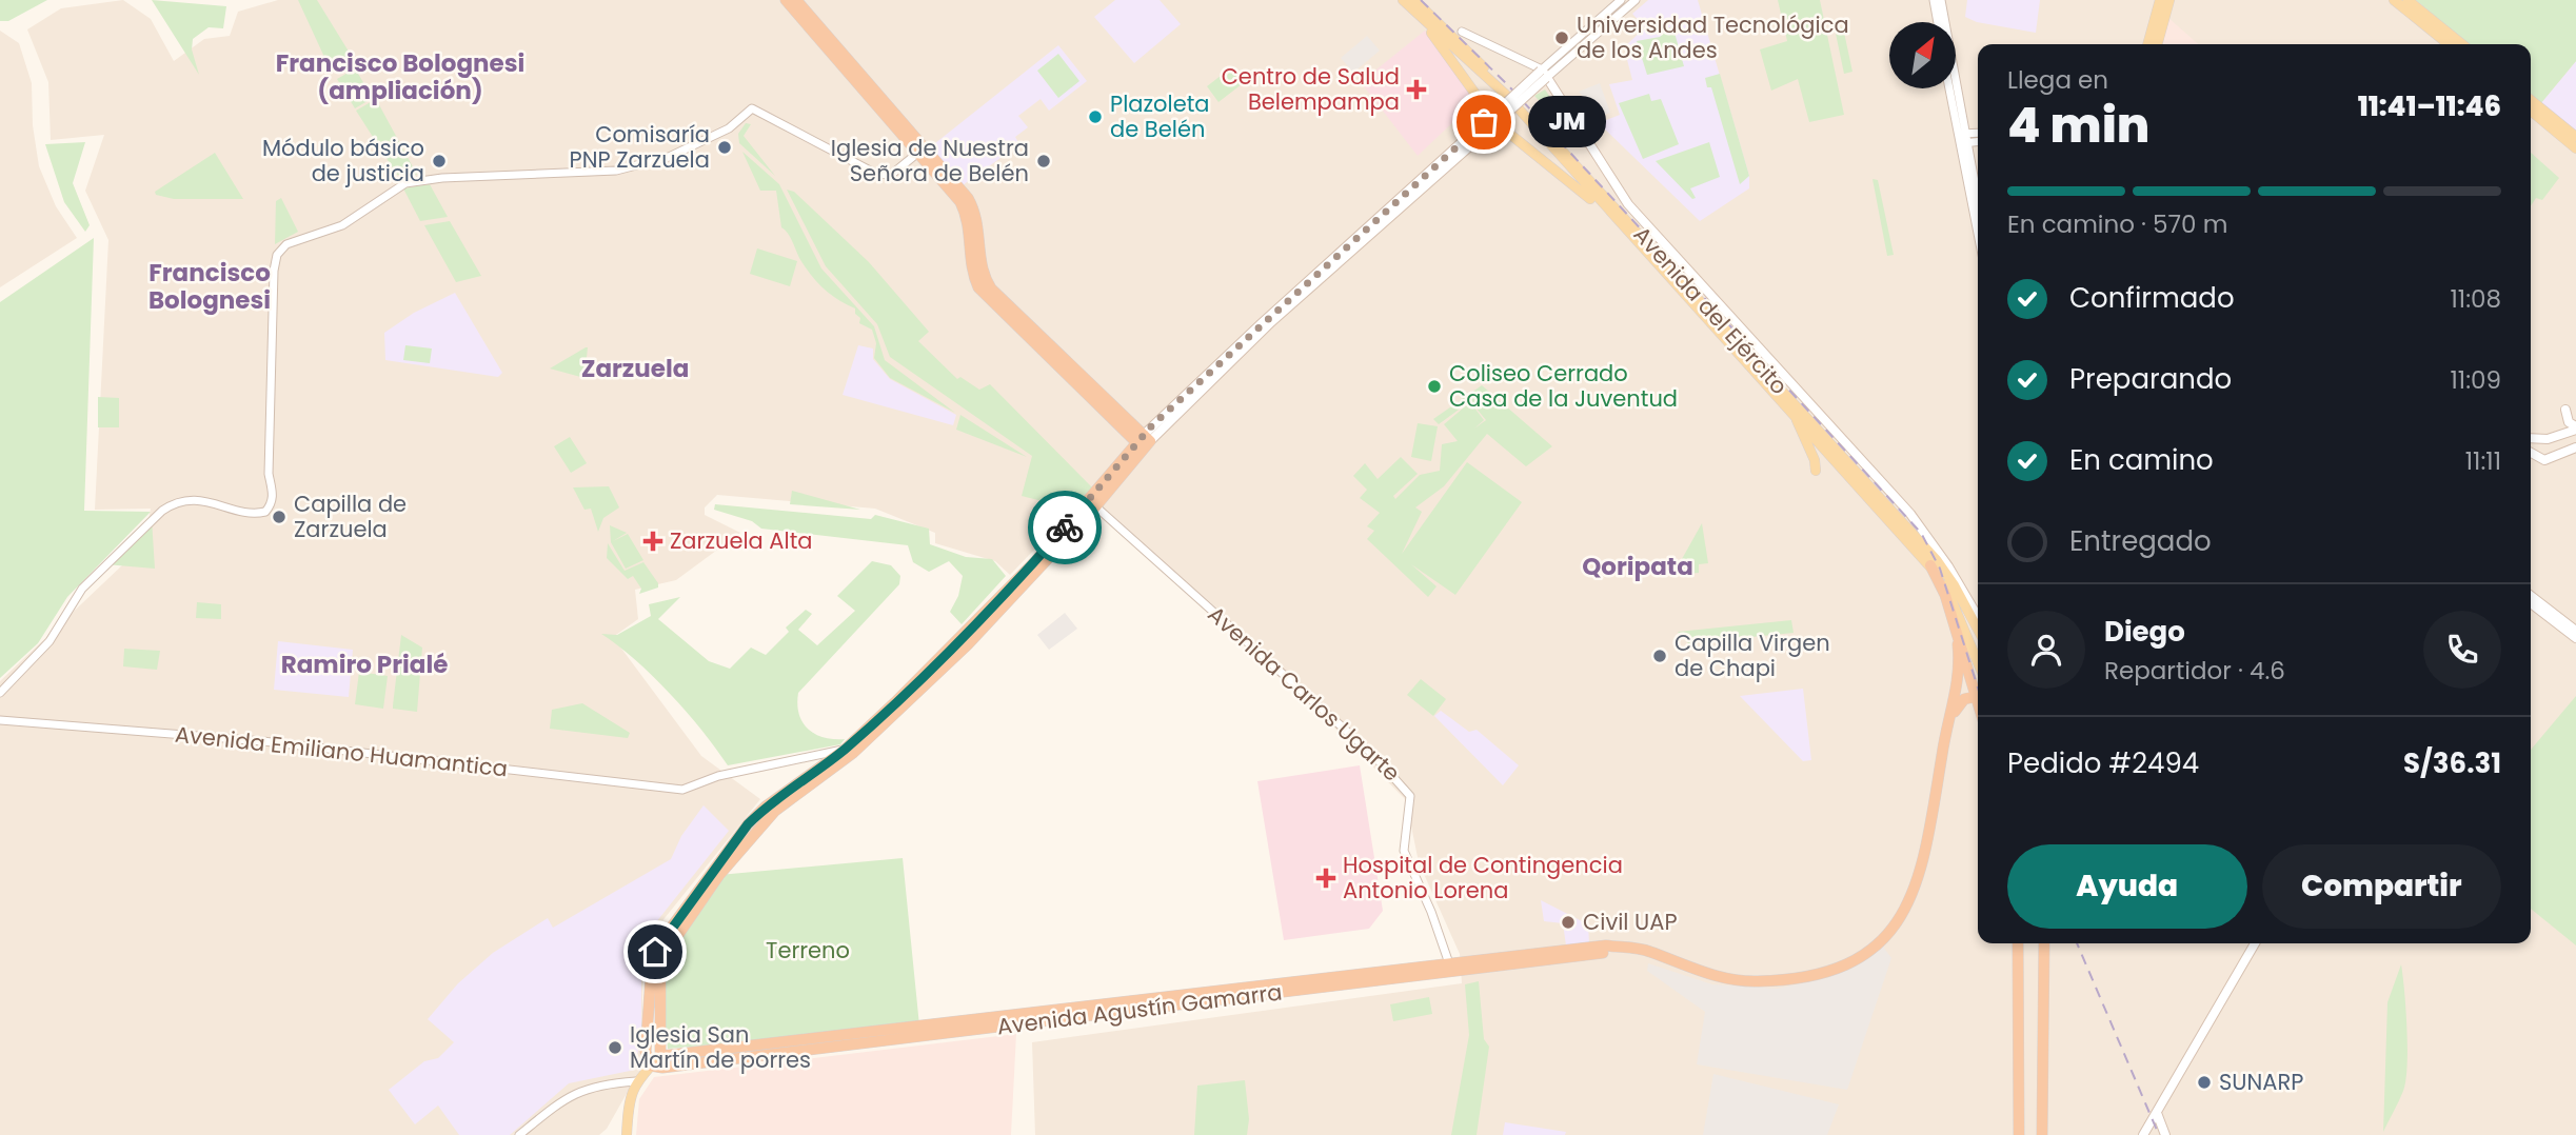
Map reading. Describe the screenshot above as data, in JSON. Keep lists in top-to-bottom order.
{
  "streets": {
    "highway": ["Avenida Agustín Gamarra"],
    "main road": ["Avenida del Ejército"],
    "street": ["Avenida Carlos Ugarte", "Avenida Emiliano Huamantica"]
  },
  "crossings": [
    ["Avenida Carlos Ugarte", "Avenida Agustín Gamarra"]
  ],
  "districts": [
    "Francisco Bolognesi (ampliación)",
    "Francisco Bolognesi",
    "Zarzuela",
    "Qoripata",
    "Ramiro Prialé"
  ],
  "parks": ["Terreno"],
  "places": {
    "other": [
      "Universidad Tecnológica de los Andes",
      "Plazoleta de Belén",
      "JM",
      "Comisaría PNP Zarzuela",
      "Módulo básico de justicia",
      "Iglesia de Nuestra Señora de Belén",
      "Coliseo Cerrado Casa de la Juventud",
      "Capilla de Zarzuela",
      "Capilla Virgen de Chapi",
      "Civil UAP",
      "Iglesia San Martín de porres",
      "SUNARP"
    ],
    "health": ["Centro de Salud Belempampa", "Zarzuela Alta", "Hospital de Contingencia Antonio Lorena"]
  },
  "north": "top right",
  "page": {
    "heading": ["4 min", "Llega en", "11:41–11:46"],
    "panel": [
      "Diego",
      "Repartidor · 4.6",
      "Pedido #2494",
      "S/36.31"
    ],
    "bubble": "JM",
    "bar": "En camino · 570 m",
    "list": [
      ["Confirmado", "11:08"],
      ["Preparando", "11:09"],
      ["En camino", "11:11"],
      "Entregado"
    ],
    "buttons": ["Ayuda", "Compartir"]
  }
}
